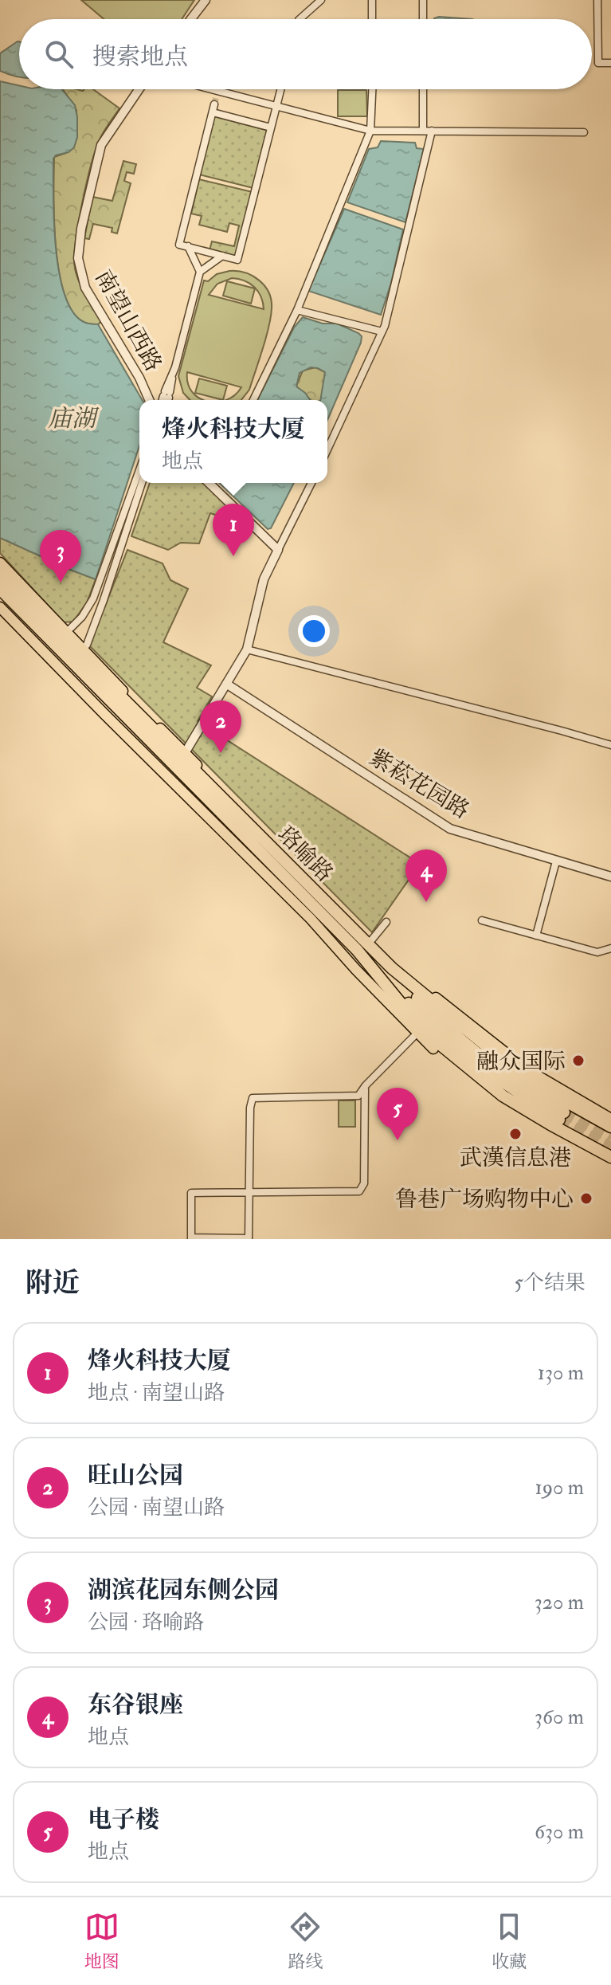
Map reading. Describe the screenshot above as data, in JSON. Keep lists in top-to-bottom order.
{
  "streets": {
    "highway": ["珞喻路"],
    "street": ["南望山西路", "紫菘花园路"]
  },
  "water": ["庙湖"],
  "places": ["融众国际", "武漢信息港", "鲁巷广场购物中心"],
  "page": {
    "search": "搜索地点",
    "popup": ["烽火科技大厦", "地点"],
    "pins": [
      "1",
      "3",
      "2",
      "4",
      "5"
    ],
    "heading": ["附近", "5个结果"],
    "list": [
      {
        "mark": "1",
        "name": "烽火科技大厦",
        "note": "地点 · 南望山路",
        "value": "130 m"
      },
      {
        "mark": "2",
        "name": "旺山公园",
        "note": "公园 · 南望山路",
        "value": "190 m"
      },
      {
        "mark": "3",
        "name": "湖滨花园东侧公园",
        "note": "公园 · 珞喻路",
        "value": "320 m"
      },
      {
        "mark": "4",
        "name": "东谷银座",
        "note": "地点",
        "value": "360 m"
      },
      {
        "mark": "5",
        "name": "电子楼",
        "note": "地点",
        "value": "630 m"
      }
    ],
    "nav": ["地图", "路线", "收藏"]
  }
}
